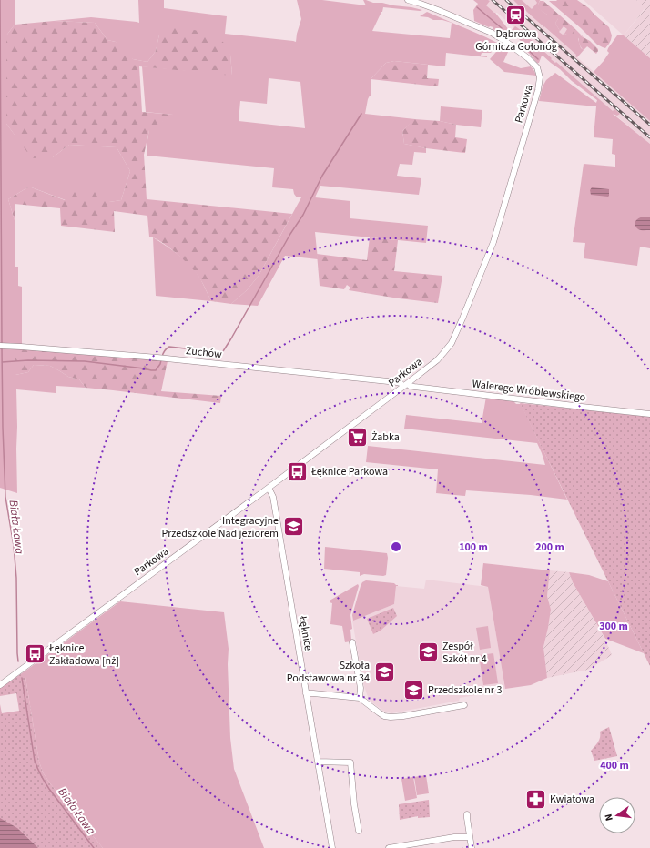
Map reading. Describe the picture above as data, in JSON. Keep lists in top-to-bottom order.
{
  "streets": {
    "street": [
      "Parkowa",
      "Zuchów",
      "Walerego Wróblewskiego",
      "Łęknice"
    ]
  },
  "crossings": [
    ["Parkowa", "Zuchów"],
    ["Parkowa", "Walerego Wróblewskiego"],
    ["Parkowa", "Łęknice"],
    ["Zuchów", "Walerego Wróblewskiego"]
  ],
  "water": ["Biała Ława"],
  "places": {
    "station": ["Dąbrowa Górnicza Gołonóg"],
    "supermarket": ["Żabka"],
    "bus stop": ["Łęknice Parkowa", "Łęknice Zakładowa [nż]"],
    "school or university": [
      "Integracyjne Przedszkole Nad jeziorem",
      "Zespół Szkół nr 4",
      "Szkoła Podstawowa nr 34",
      "Przedszkole nr 3"
    ],
    "pharmacy": ["Kwiatowa"]
  },
  "north": "left",
  "rings": [
    "100 m",
    "200 m",
    "300 m",
    "400 m"
  ]
}
